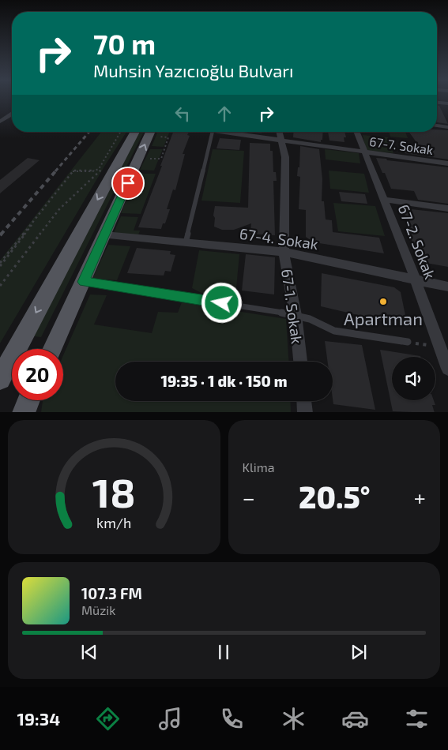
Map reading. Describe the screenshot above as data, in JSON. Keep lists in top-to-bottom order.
{
  "streets": {
    "street": [
      "67-7. Sokak",
      "67-4. Sokak",
      "67-2. Sokak",
      "67-1. Sokak"
    ]
  },
  "crossings": [
    ["67-7. Sokak", "67-2. Sokak"],
    ["67-7. Sokak", "67-1. Sokak"],
    ["67-4. Sokak", "67-2. Sokak"],
    ["67-4. Sokak", "67-1. Sokak"]
  ],
  "places": ["Apartman"],
  "page": {
    "turn": ["70 m", "Muhsin Yazıcıoğlu Bulvarı"],
    "limit": "20",
    "trip": "19:35 · 1 dk · 150 m",
    "tile": "Klima",
    "heat": ["−", "20.5°", "+"],
    "song": ["107.3 FM", "Müzik"],
    "tabs": "19:34",
    "gauge": ["18", "km/h"]
  }
}
